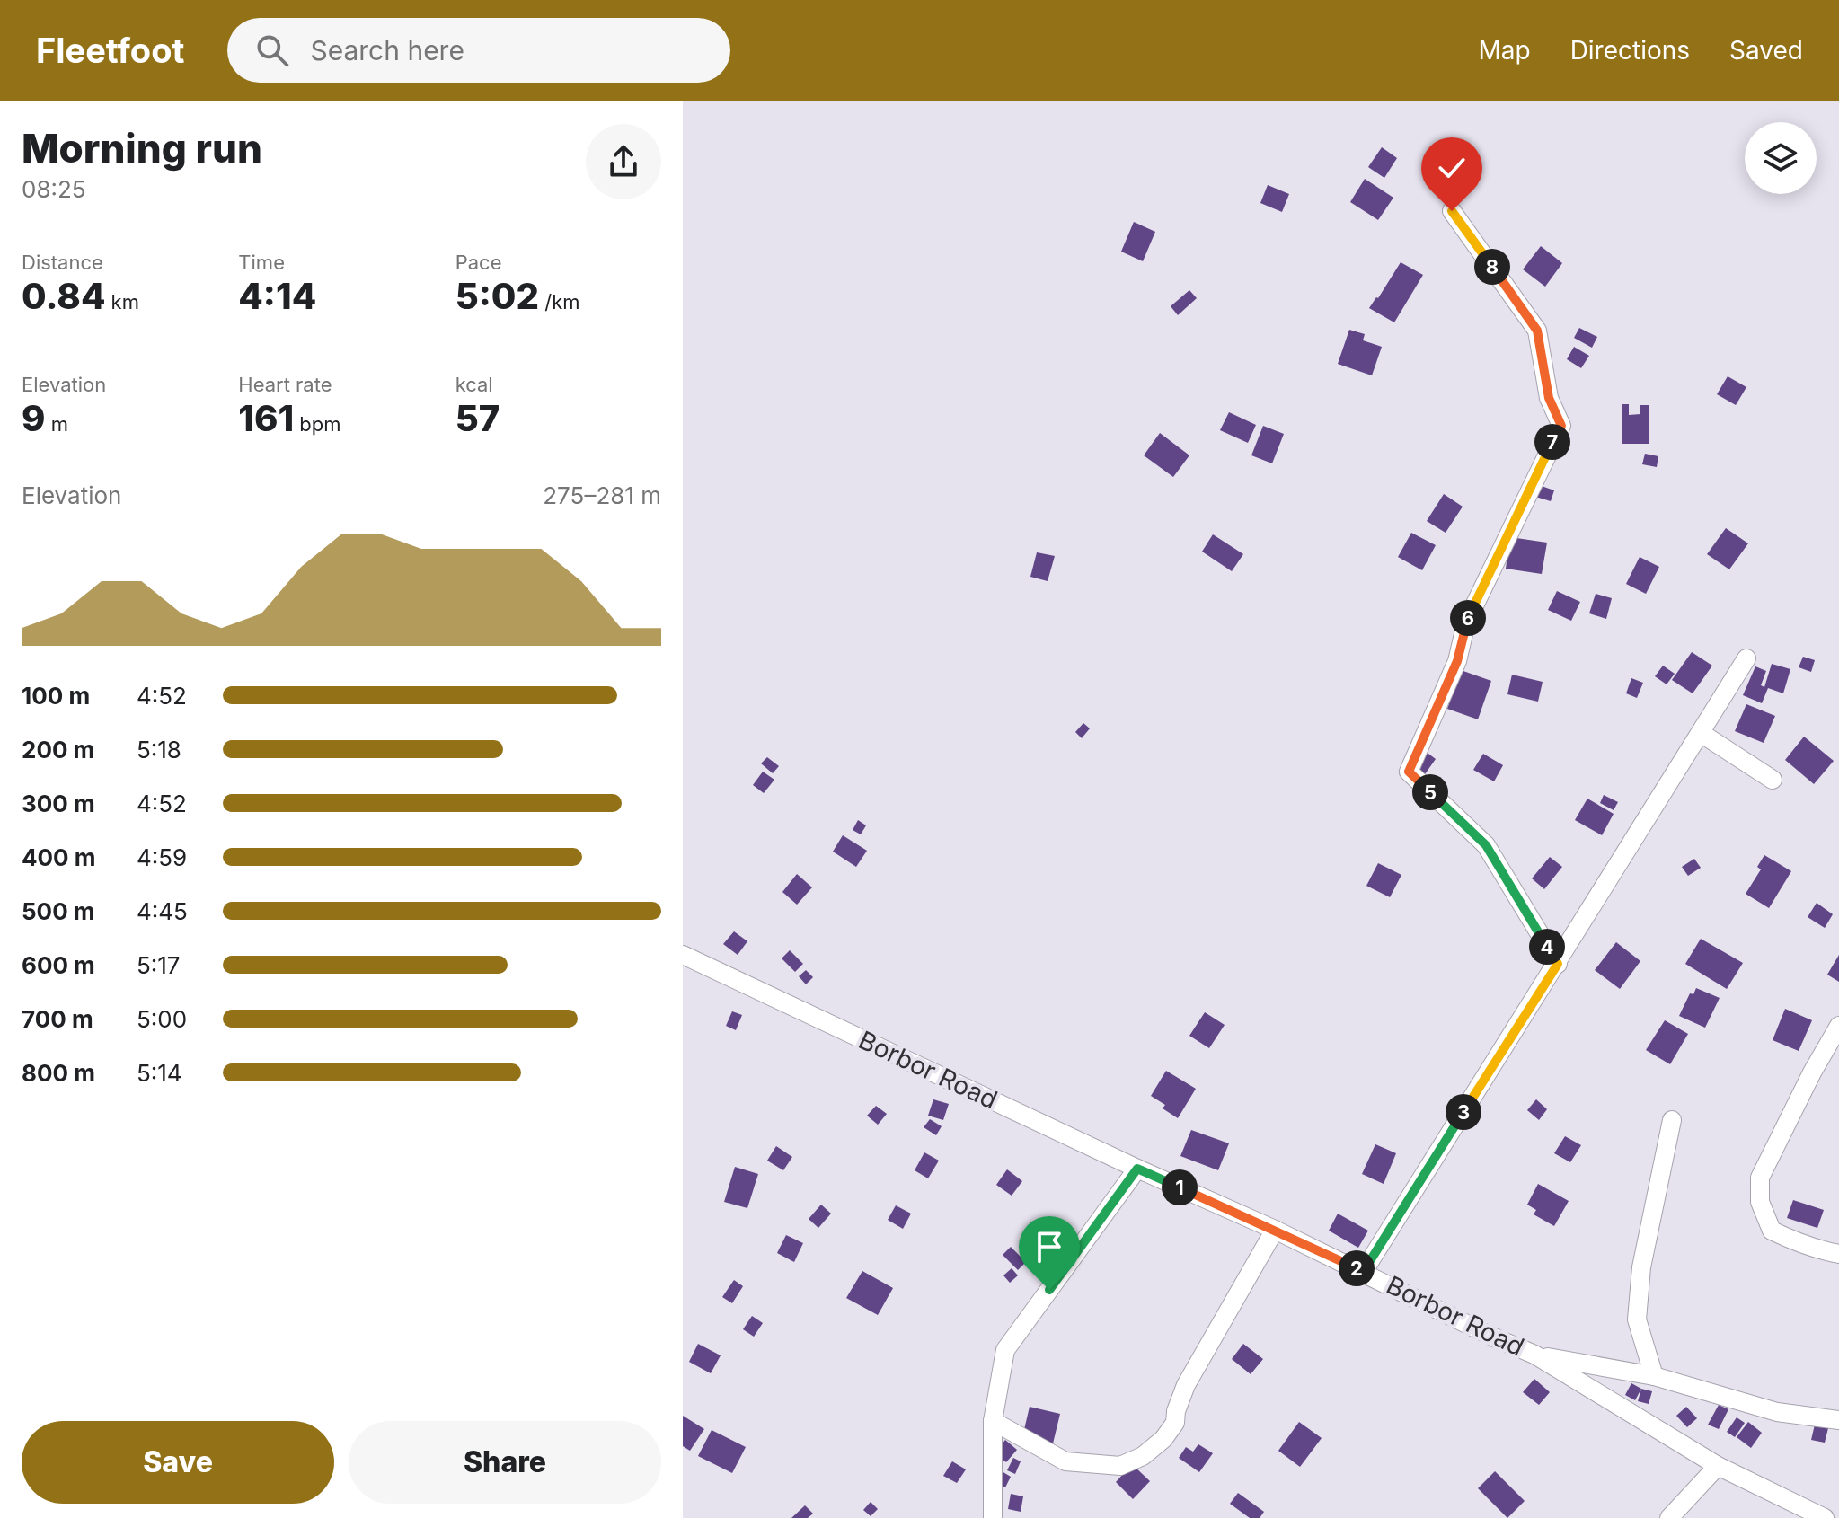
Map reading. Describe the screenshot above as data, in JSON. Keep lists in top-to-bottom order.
{
  "streets": {
    "street": ["Borbor Road"]
  },
  "page": {
    "header": "Fleetfoot",
    "search": "Search here",
    "nav": ["Map", "Directions", "Saved"],
    "heading": ["Morning run", "08:25"],
    "stats": [
      ["Distance", "0.84 km"],
      ["Time", "4:14"],
      ["Pace", "5:02 /km"],
      ["Elevation", "9 m"],
      ["Heart rate", "161 bpm"],
      ["kcal", "57"]
    ],
    "pins": [
      "8",
      "7",
      "6",
      "5",
      "4",
      "3",
      "1",
      "2"
    ],
    "chart": ["Elevation", "275–281 m"],
    "list": [
      {
        "name": "100 m",
        "note": "4:52"
      },
      {
        "name": "200 m",
        "note": "5:18"
      },
      {
        "name": "300 m",
        "note": "4:52"
      },
      {
        "name": "400 m",
        "note": "4:59"
      },
      {
        "name": "500 m",
        "note": "4:45"
      },
      {
        "name": "600 m",
        "note": "5:17"
      },
      {
        "name": "700 m",
        "note": "5:00"
      },
      {
        "name": "800 m",
        "note": "5:14"
      }
    ],
    "buttons": ["Save", "Share"]
  }
}
